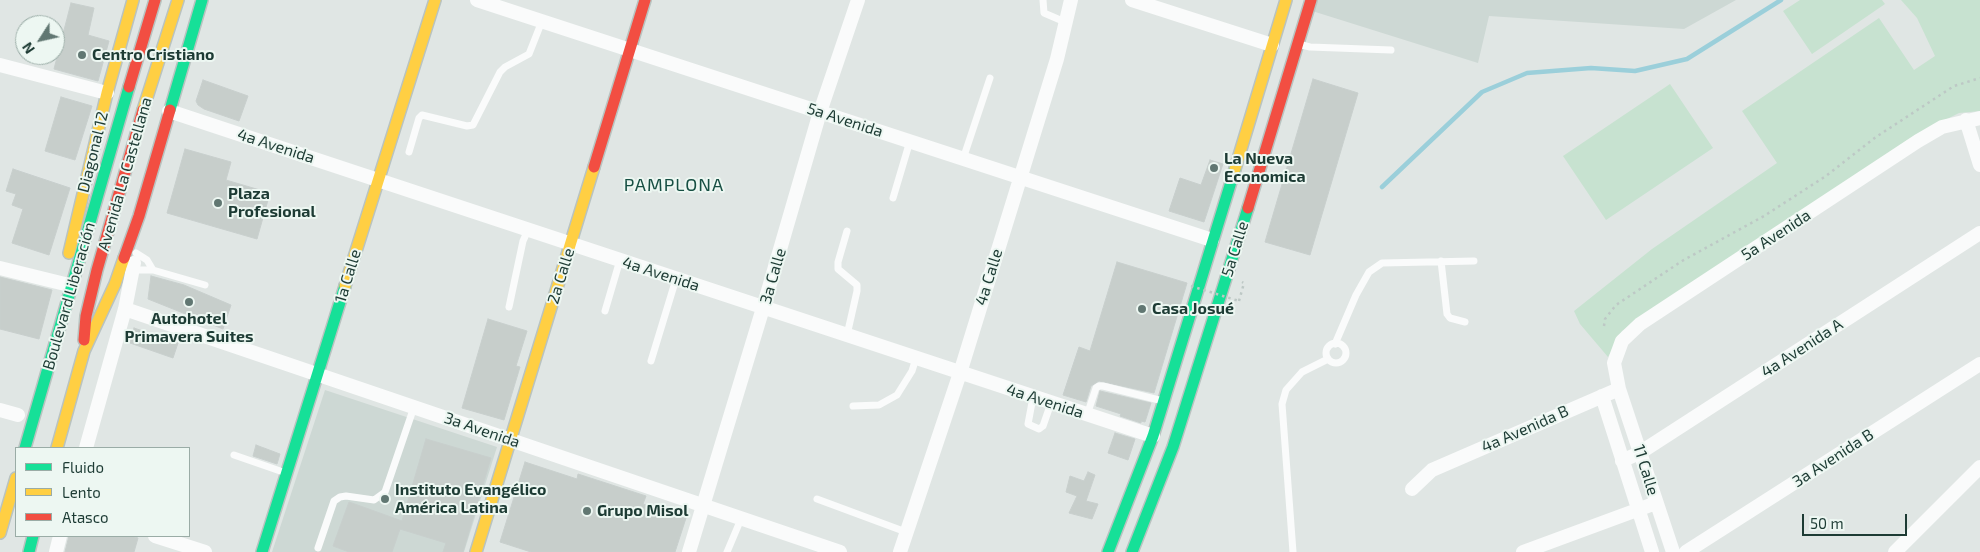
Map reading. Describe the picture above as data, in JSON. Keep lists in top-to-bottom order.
{
  "streets": {
    "main road": [
      "Diagonal 12",
      "Avenida La Castellana",
      "5a Calle",
      "1a Calle",
      "2a Calle",
      "Boulevard Liberación"
    ],
    "street": [
      "5a Avenida",
      "4a Avenida",
      "3a Calle",
      "4a Calle",
      "4a Avenida A",
      "4a Avenida B",
      "3a Avenida",
      "3a Avenida B",
      "11 Calle"
    ]
  },
  "crossings": [
    ["5a Avenida", "5a Calle"],
    ["5a Avenida", "2a Calle"],
    ["5a Avenida", "3a Calle"],
    ["5a Avenida", "4a Calle"],
    ["5a Avenida", "4a Avenida B"],
    ["5a Avenida", "11 Calle"],
    ["4a Avenida", "5a Calle"],
    ["4a Avenida", "1a Calle"],
    ["4a Avenida", "2a Calle"],
    ["4a Avenida", "3a Calle"],
    ["4a Avenida", "4a Calle"],
    ["4a Avenida", "Boulevard Liberación"],
    ["Diagonal 12", "Boulevard Liberación"],
    ["Avenida La Castellana", "Boulevard Liberación"],
    ["1a Calle", "3a Avenida"],
    ["2a Calle", "3a Avenida"],
    ["3a Calle", "3a Avenida"],
    ["Boulevard Liberación", "3a Avenida"],
    ["4a Avenida A", "11 Calle"],
    ["4a Avenida B", "11 Calle"]
  ],
  "districts": ["PAMPLONA"],
  "places": [
    "Centro Cristiano",
    "La Nueva Economica",
    "Plaza Profesional",
    "Autohotel Primavera Suites",
    "Casa Josué",
    "Instituto Evangélico América Latina",
    "Grupo Misol"
  ],
  "legend": ["Fluido", "Lento", "Atasco"],
  "scale_bar": "50 m",
  "north": "bottom left"
}
